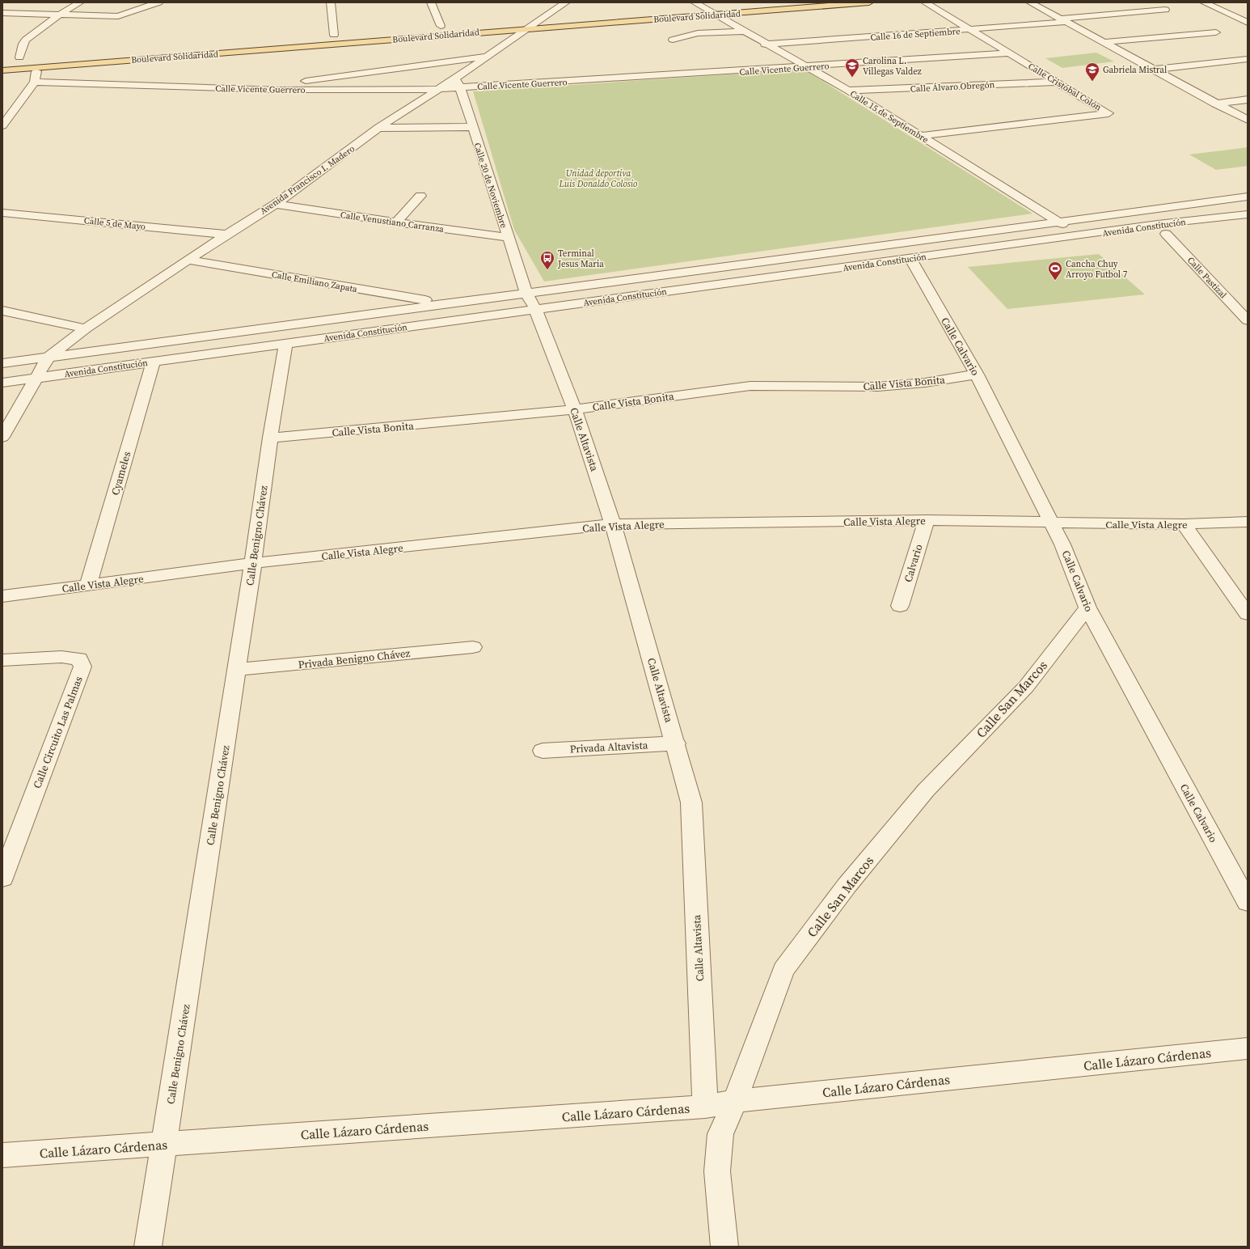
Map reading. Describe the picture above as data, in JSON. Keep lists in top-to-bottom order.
{
  "streets": {
    "main road": ["Boulevard Solidaridad"],
    "street": [
      "Calle 16 de Septiembre",
      "Calle Vicente Guerrero",
      "Calle Álvaro Obregón",
      "Calle Cristóbal Colón",
      "Calle 15 de Septiembre",
      "Avenida Francisco I. Madero",
      "Calle 20 de Noviembre",
      "Calle Venustiano Carranza",
      "Calle 5 de Mayo",
      "Avenida Constitución",
      "Calle Pastizal",
      "Calle Emiliano Zapata",
      "Calle Calvario",
      "Calle Vista Bonita",
      "Calle Altavista",
      "Cyameles",
      "Calle Vista Alegre",
      "Calle Benigno Chávez",
      "Calvario",
      "Privada Benigno Chávez",
      "Calle San Marcos",
      "Calle Circuito Las Palmas",
      "Privada Altavista",
      "Calle Lázaro Cárdenas"
    ]
  },
  "crossings": [
    ["Boulevard Solidaridad", "Calle 15 de Septiembre"],
    ["Boulevard Solidaridad", "Avenida Francisco I. Madero"],
    ["Calle 16 de Septiembre", "Calle Cristóbal Colón"],
    ["Calle 16 de Septiembre", "Calle 15 de Septiembre"],
    ["Calle Vicente Guerrero", "Calle Cristóbal Colón"],
    ["Calle Vicente Guerrero", "Calle 15 de Septiembre"],
    ["Calle Vicente Guerrero", "Avenida Francisco I. Madero"],
    ["Calle Vicente Guerrero", "Calle 20 de Noviembre"],
    ["Calle Álvaro Obregón", "Calle Cristóbal Colón"],
    ["Calle Álvaro Obregón", "Calle 15 de Septiembre"],
    ["Calle Cristóbal Colón", "Calle 15 de Septiembre"],
    ["Calle 15 de Septiembre", "Avenida Constitución"],
    ["Calle 15 de Septiembre", "Calle Pastizal"],
    ["Avenida Francisco I. Madero", "Calle 20 de Noviembre"],
    ["Avenida Francisco I. Madero", "Calle Venustiano Carranza"],
    ["Avenida Francisco I. Madero", "Calle 5 de Mayo"],
    ["Avenida Francisco I. Madero", "Avenida Constitución"],
    ["Avenida Francisco I. Madero", "Calle Emiliano Zapata"],
    ["Calle 20 de Noviembre", "Calle Venustiano Carranza"],
    ["Calle 20 de Noviembre", "Avenida Constitución"],
    ["Calle 20 de Noviembre", "Calle Altavista"],
    ["Avenida Constitución", "Calle Emiliano Zapata"],
    ["Avenida Constitución", "Calle Calvario"],
    ["Avenida Constitución", "Calle Altavista"],
    ["Avenida Constitución", "Cyameles"],
    ["Avenida Constitución", "Calle Benigno Chávez"],
    ["Calle Calvario", "Calle Vista Bonita"],
    ["Calle Calvario", "Calle Vista Alegre"],
    ["Calle Calvario", "Calle San Marcos"],
    ["Calle Vista Bonita", "Calle Altavista"],
    ["Calle Vista Bonita", "Calle Benigno Chávez"],
    ["Calle Altavista", "Calle Vista Alegre"],
    ["Calle Altavista", "Privada Altavista"],
    ["Calle Altavista", "Calle Lázaro Cárdenas"],
    ["Cyameles", "Calle Vista Alegre"],
    ["Calle Vista Alegre", "Calle Benigno Chávez"],
    ["Calle Vista Alegre", "Calvario"],
    ["Calle Benigno Chávez", "Privada Benigno Chávez"],
    ["Calle Benigno Chávez", "Calle Lázaro Cárdenas"],
    ["Calle San Marcos", "Calle Lázaro Cárdenas"]
  ],
  "parks": ["Unidad deportiva Luis Donaldo Colosio"],
  "places": {
    "school or university": ["Carolina L. Villegas Valdez", "Gabriela Mistral"],
    "bus stop": ["Terminal Jesus Maria"],
    "sports": ["Cancha Chuy Arroyo Futbol 7"]
  }
}
